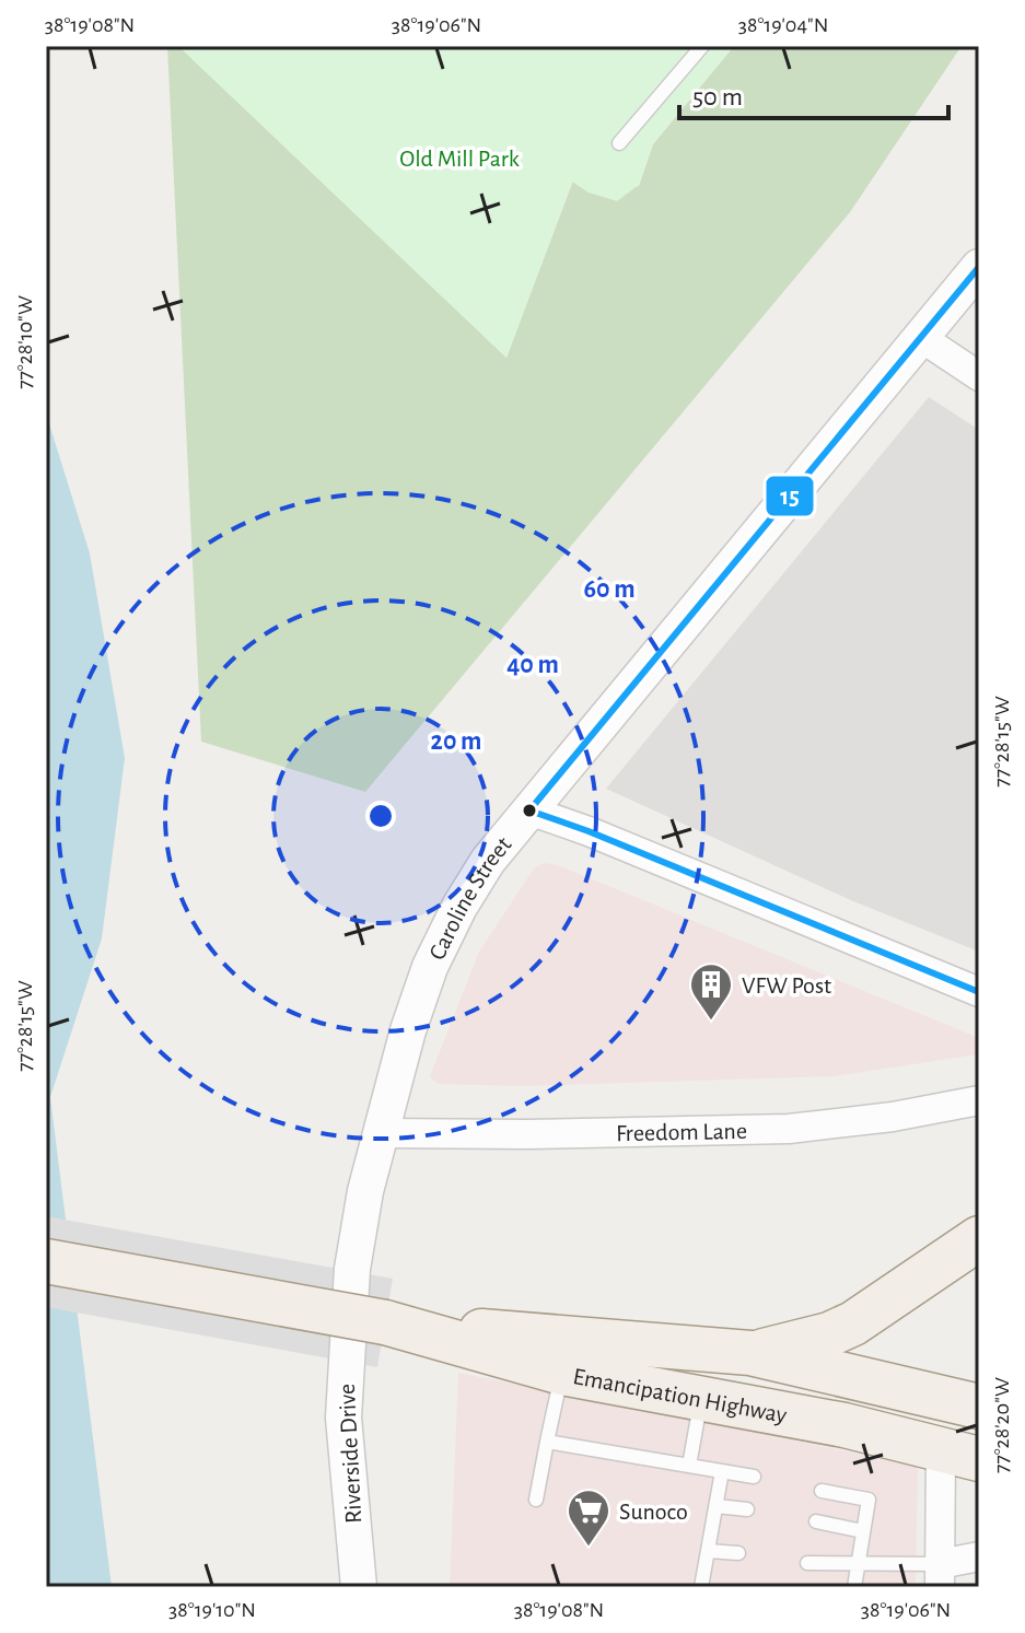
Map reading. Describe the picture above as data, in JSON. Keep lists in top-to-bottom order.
{
  "streets": {
    "main road": ["Emancipation Highway"],
    "street": ["Caroline Street", "Freedom Lane", "Riverside Drive"]
  },
  "crossings": [
    ["Caroline Street", "Freedom Lane"],
    ["Caroline Street", "Riverside Drive"]
  ],
  "parks": ["Old Mill Park"],
  "places": {
    "building": ["VFW Post"],
    "supermarket": ["Sunoco"]
  },
  "lines": ["transit line 15"],
  "scale_bar": "50 m",
  "coordinates": [
    "38°19'08\"N",
    "38°19'06\"N",
    "38°19'04\"N",
    "77°28'10\"W",
    "77°28'15\"W",
    "77°28'20\"W",
    "38°19'10\"N"
  ],
  "rings": ["60 m", "40 m", "20 m"]
}
